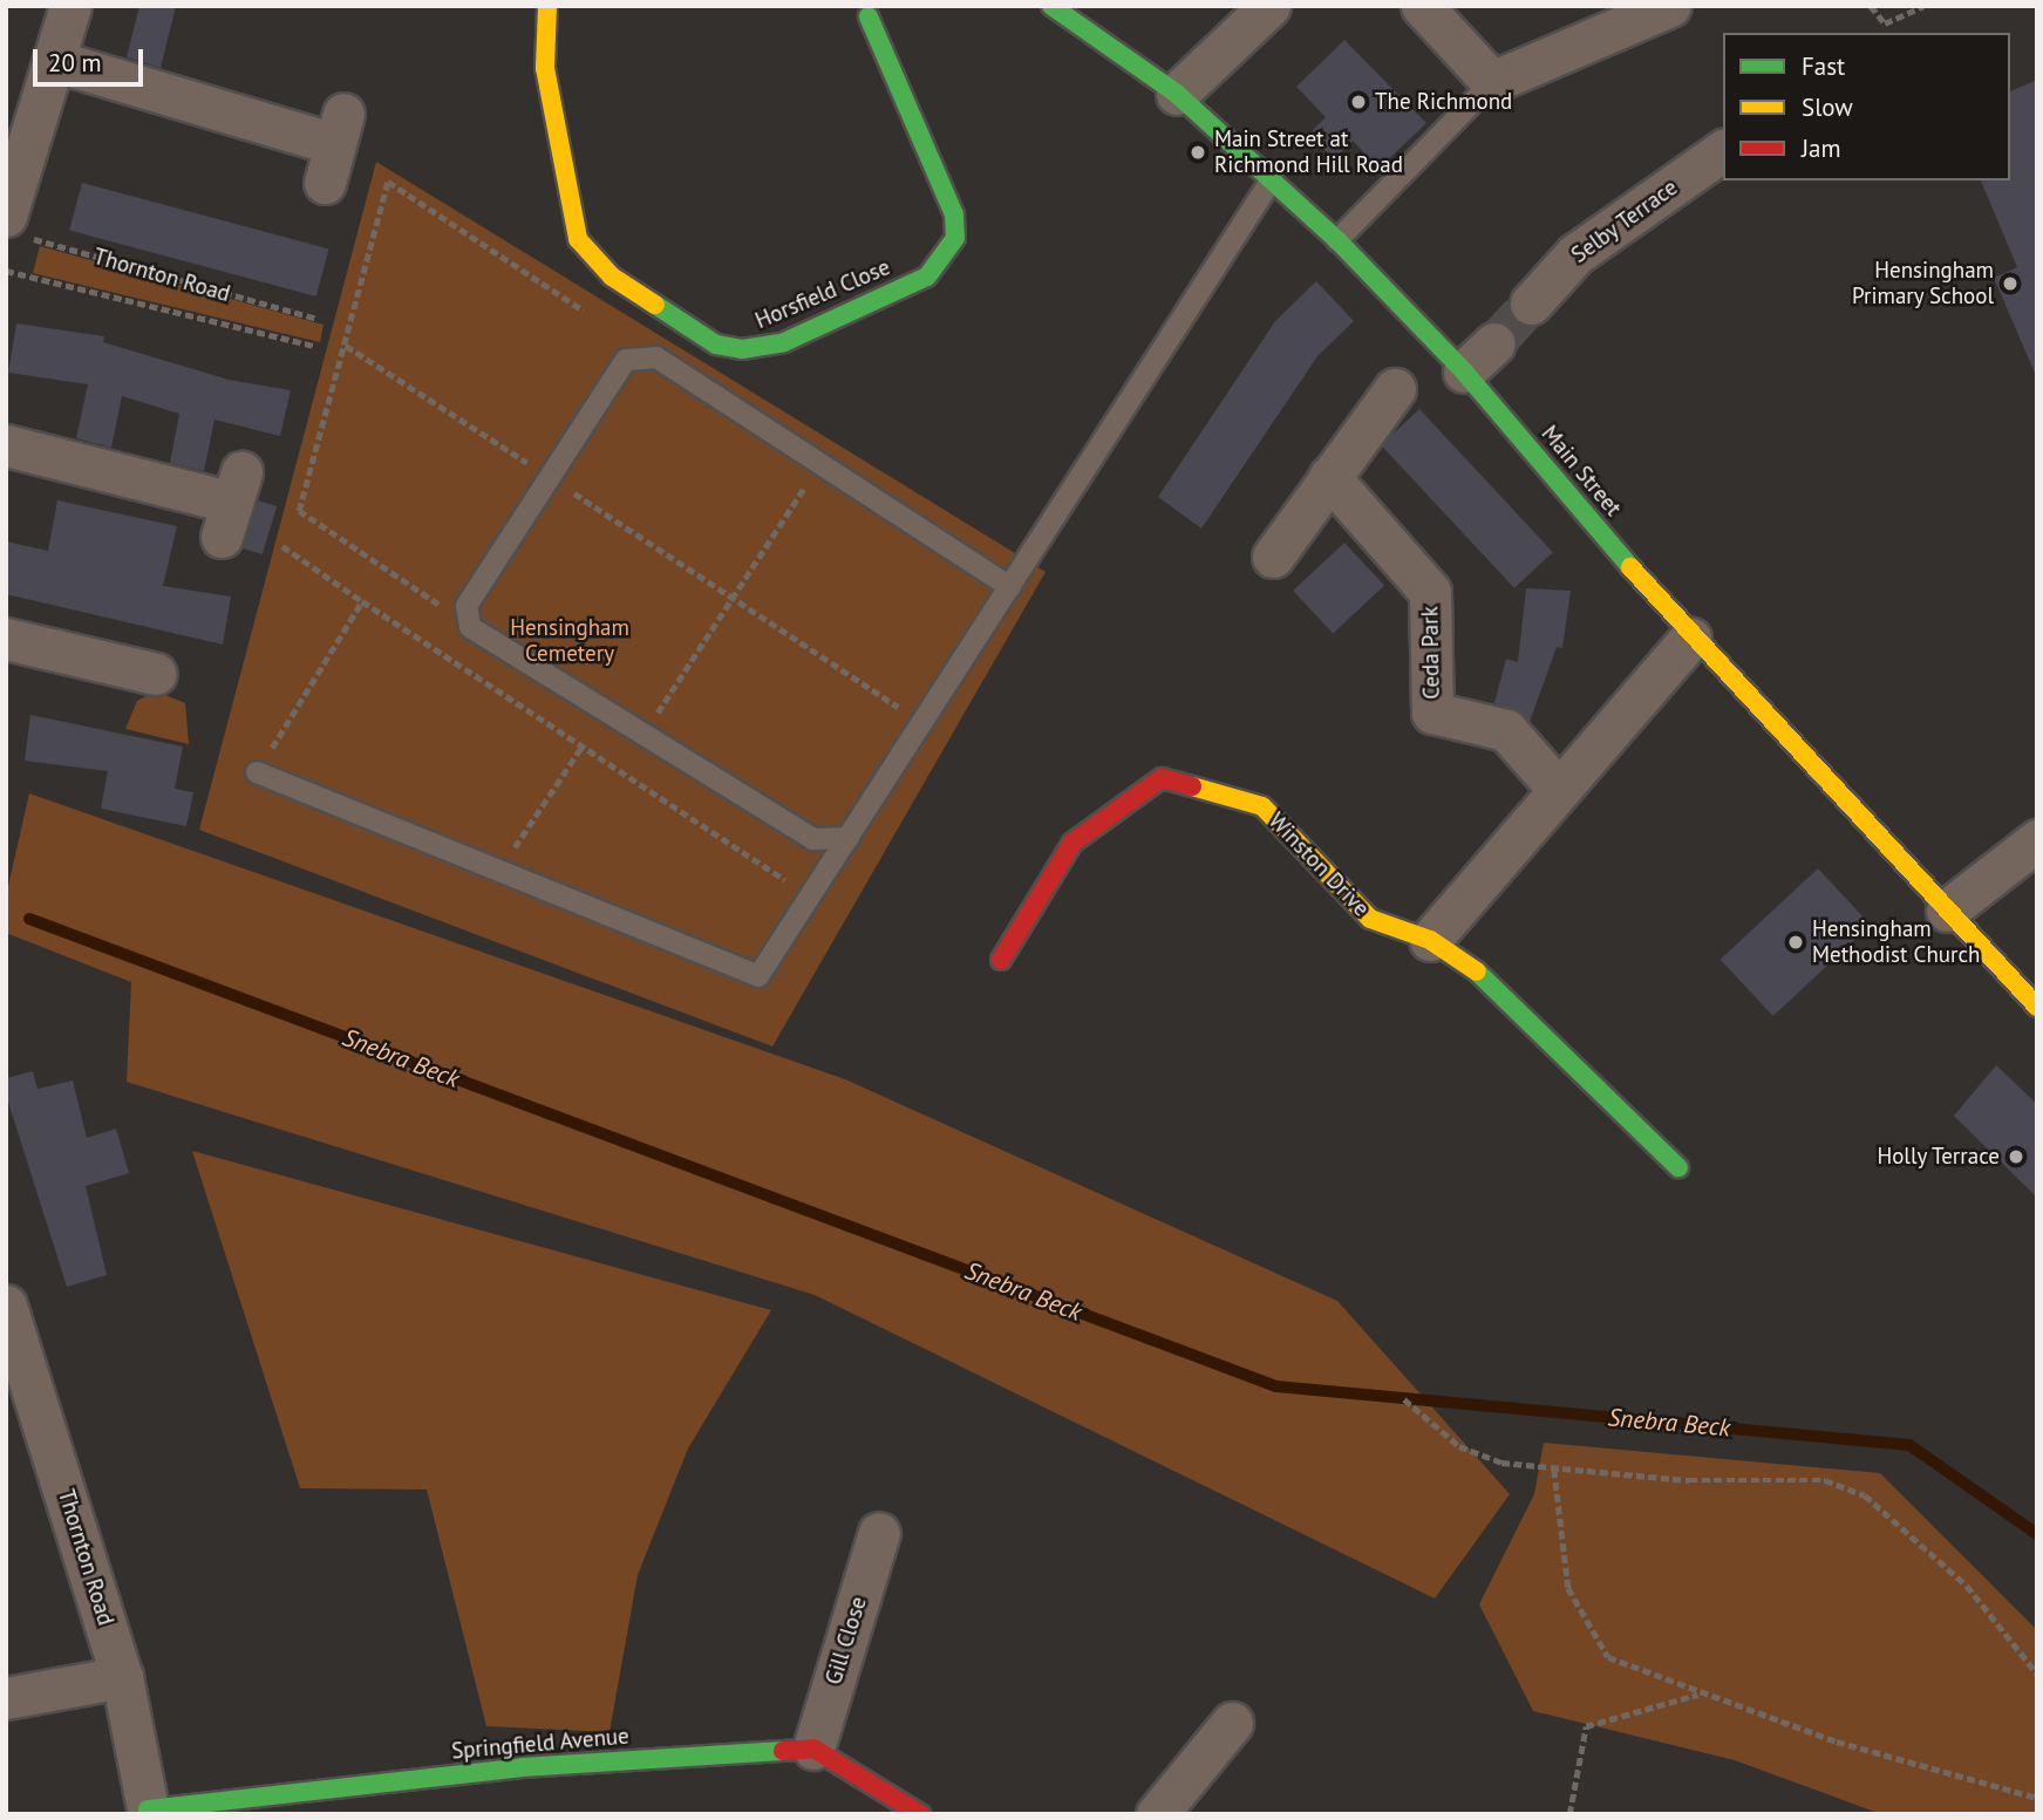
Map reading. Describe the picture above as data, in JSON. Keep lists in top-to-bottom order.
{
  "streets": {
    "street": [
      "Selby Terrace",
      "Thornton Road",
      "Horsfield Close",
      "Main Street",
      "Ceda Park",
      "Winston Drive",
      "Gill Close",
      "Springfield Avenue"
    ]
  },
  "crossings": [
    ["Thornton Road", "Springfield Avenue"],
    ["Gill Close", "Springfield Avenue"]
  ],
  "water": ["Snebra Beck"],
  "parks": ["Hensingham Cemetery"],
  "places": [
    "The Richmond",
    "Main Street at Richmond Hill Road",
    "Hensingham Primary School",
    "Hensingham Methodist Church",
    "Holly Terrace"
  ],
  "legend": ["Fast", "Slow", "Jam"],
  "scale_bar": "20 m"
}
